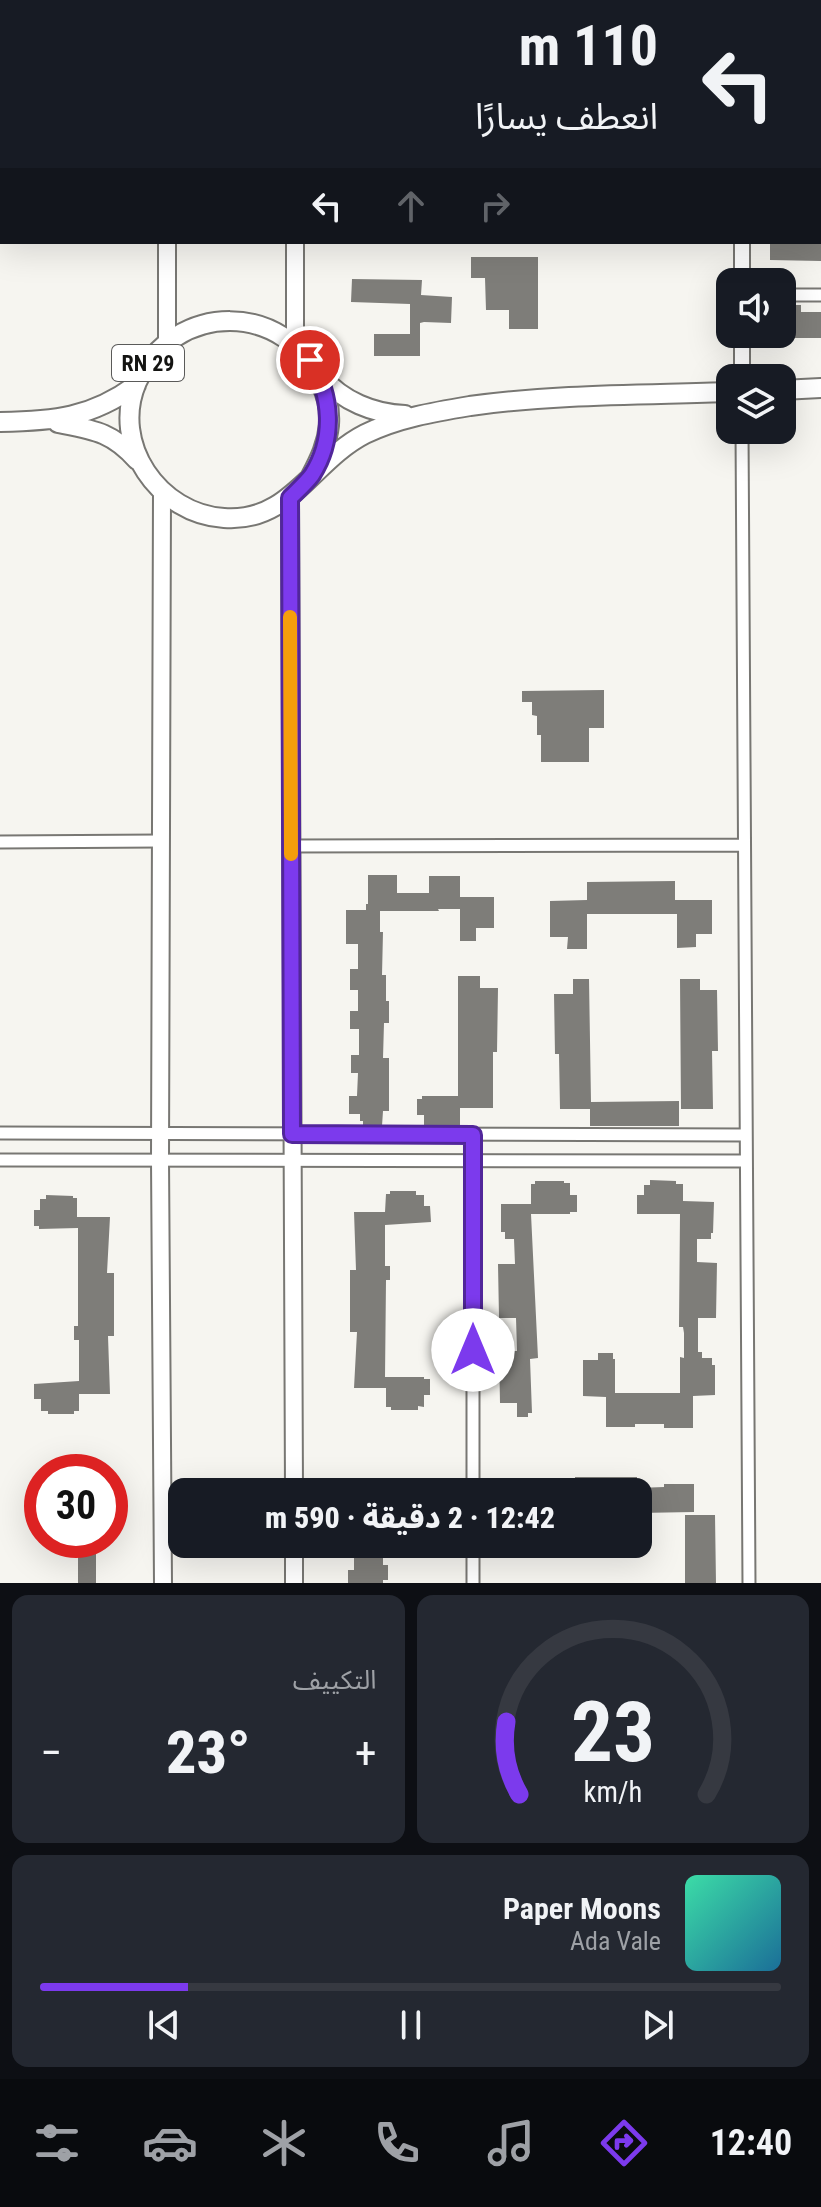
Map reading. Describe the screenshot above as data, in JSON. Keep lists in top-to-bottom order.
{
  "streets": {
    "main road": ["RN 29"]
  },
  "page": {
    "turn": ["110 m", "انعطف يسارًا"],
    "limit": "30",
    "trip": "12:42 · 2 دقيقة · 590 m",
    "tile": "التكييف",
    "heat": ["−", "23°", "+"],
    "song": ["Paper Moons", "Ada Vale"],
    "tabs": "12:40",
    "gauge": ["23", "km/h"]
  }
}
